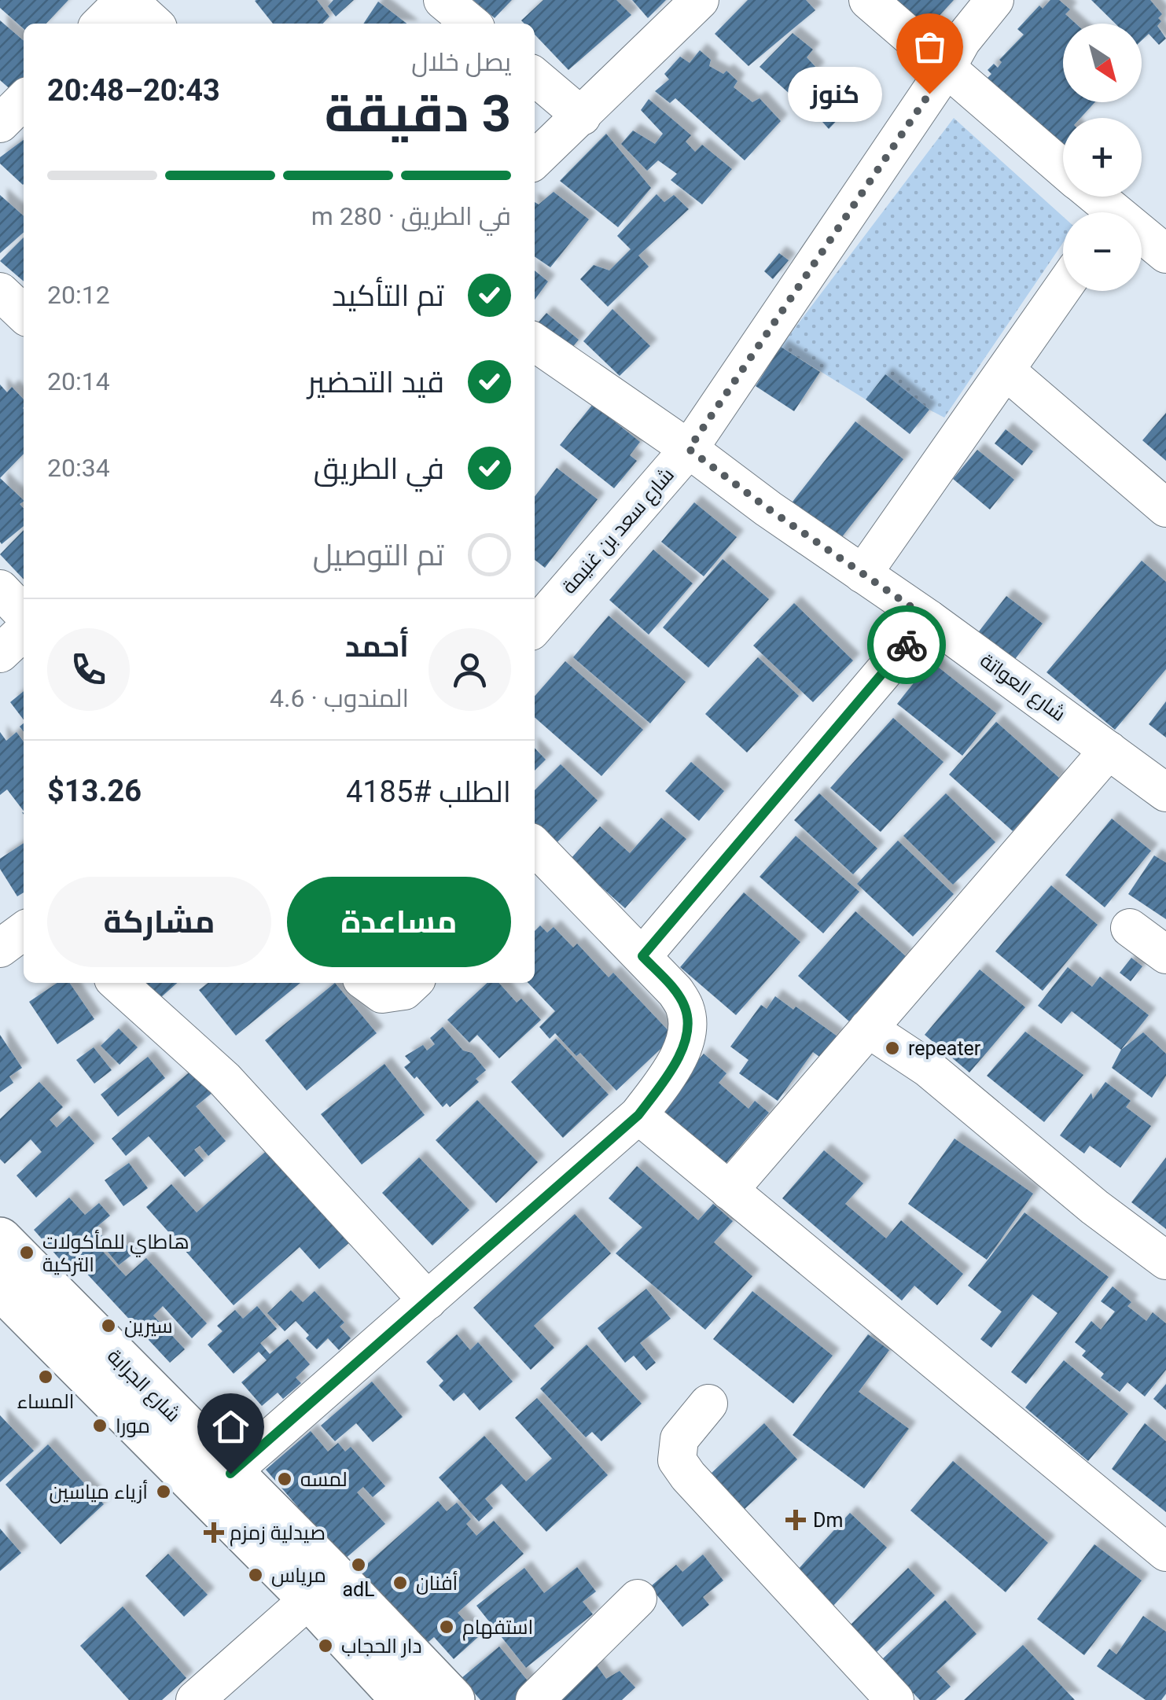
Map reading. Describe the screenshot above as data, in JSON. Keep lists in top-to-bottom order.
{
  "streets": {
    "main road": ["شارع الجرابة"],
    "street": ["شارع سعد بن غنيمة", "شارع العواتة"]
  },
  "crossings": [
    ["شارع سعد بن غنيمة", "شارع العواتة"]
  ],
  "places": {
    "other": [
      "كنوز",
      "repeater",
      "هاطاي للمأكولات التركية",
      "سيرين",
      "المساء",
      "مورا",
      "لمسه",
      "أزياء مياسين",
      "adL",
      "مرياس",
      "أفنان",
      "استفهام",
      "دار الحجاب"
    ],
    "health": ["Dm", "صيدلية زمزم"]
  },
  "north": "bottom right",
  "page": {
    "map_buttons": ["+", "−"],
    "heading": ["3 دقيقة", "يصل خلال", "20:43–20:48"],
    "panel": [
      "أحمد",
      "المندوب · 4.6",
      "الطلب #4185",
      "$13.26"
    ],
    "bubble": "كنوز",
    "bar": "في الطريق · 280 m",
    "list": [
      ["تم التأكيد", "20:12"],
      ["قيد التحضير", "20:14"],
      ["في الطريق", "20:34"],
      "تم التوصيل"
    ],
    "buttons": ["مساعدة", "مشاركة"]
  }
}
